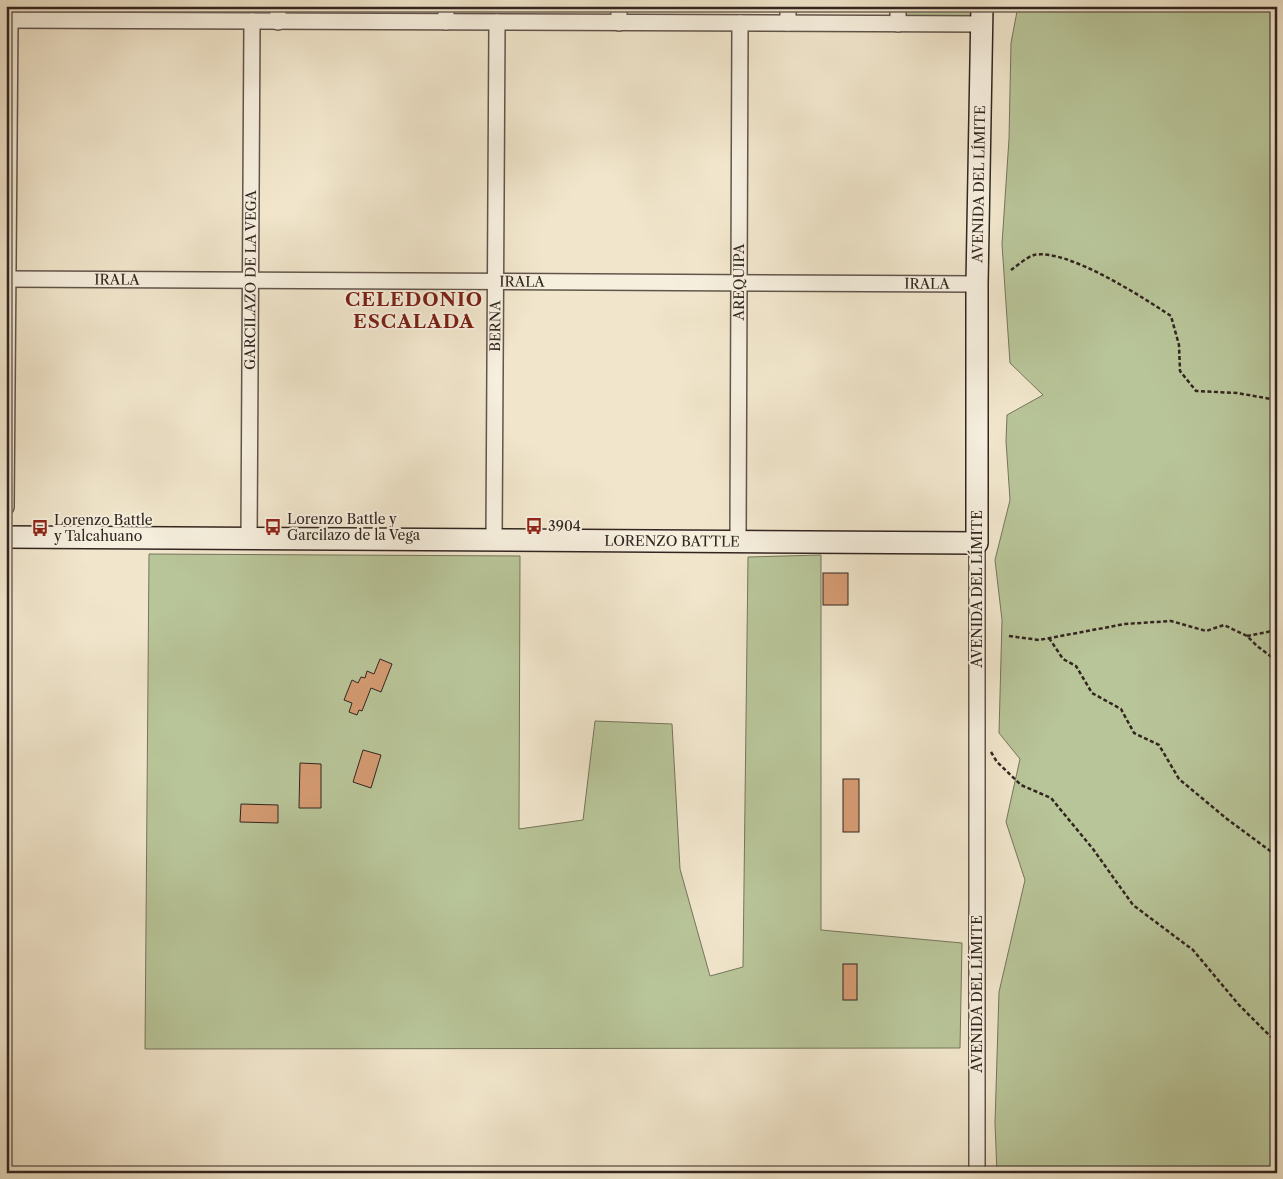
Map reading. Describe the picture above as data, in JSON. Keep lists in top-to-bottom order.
{
  "streets": {
    "street": [
      "AVENIDA DEL LÍMITE",
      "IRALA",
      "GARCILAZO DE LA VEGA",
      "AREQUIPA",
      "BERNA",
      "LORENZO BATTLE"
    ]
  },
  "crossings": [
    ["AVENIDA DEL LÍMITE", "IRALA"],
    ["AVENIDA DEL LÍMITE", "LORENZO BATTLE"],
    ["IRALA", "GARCILAZO DE LA VEGA"],
    ["IRALA", "AREQUIPA"],
    ["IRALA", "BERNA"],
    ["GARCILAZO DE LA VEGA", "LORENZO BATTLE"],
    ["AREQUIPA", "LORENZO BATTLE"],
    ["BERNA", "LORENZO BATTLE"]
  ],
  "districts": ["CELEDONIO ESCALADA"],
  "places": {
    "bus stop": ["3904", "Lorenzo Battle y Garcilazo de la Vega", "Lorenzo Battle y Talcahuano"]
  }
}
